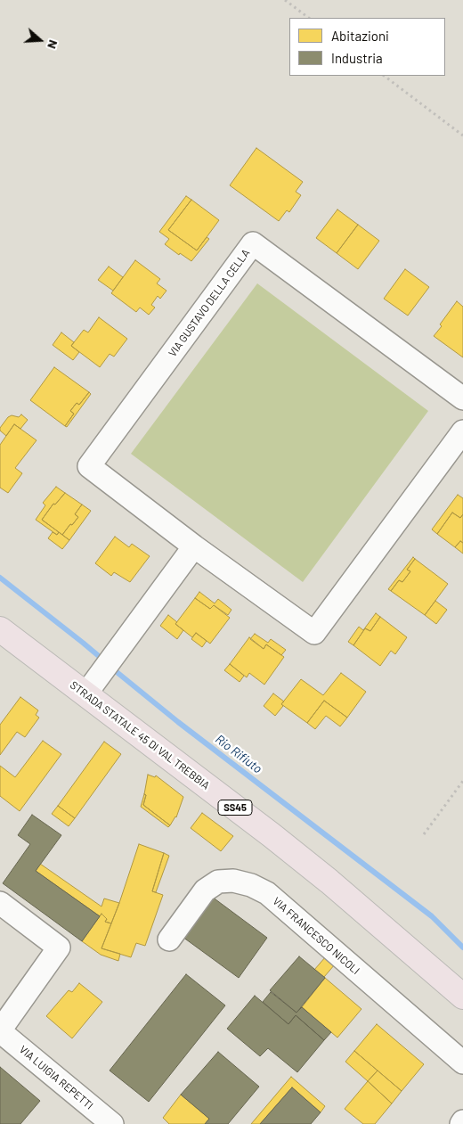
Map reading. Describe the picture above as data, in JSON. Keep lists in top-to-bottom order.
{
  "streets": {
    "main road": ["STRADA STATALE 45 DI VAL TREBBIA", "SS45"],
    "street": ["VIA GUSTAVO DELLA CELLA", "VIA FRANCESCO NICOLI", "VIA LUIGIA REPETTI"]
  },
  "water": ["Rio Rifiuto"],
  "legend": ["Abitazioni", "Industria"],
  "north": "right"
}
